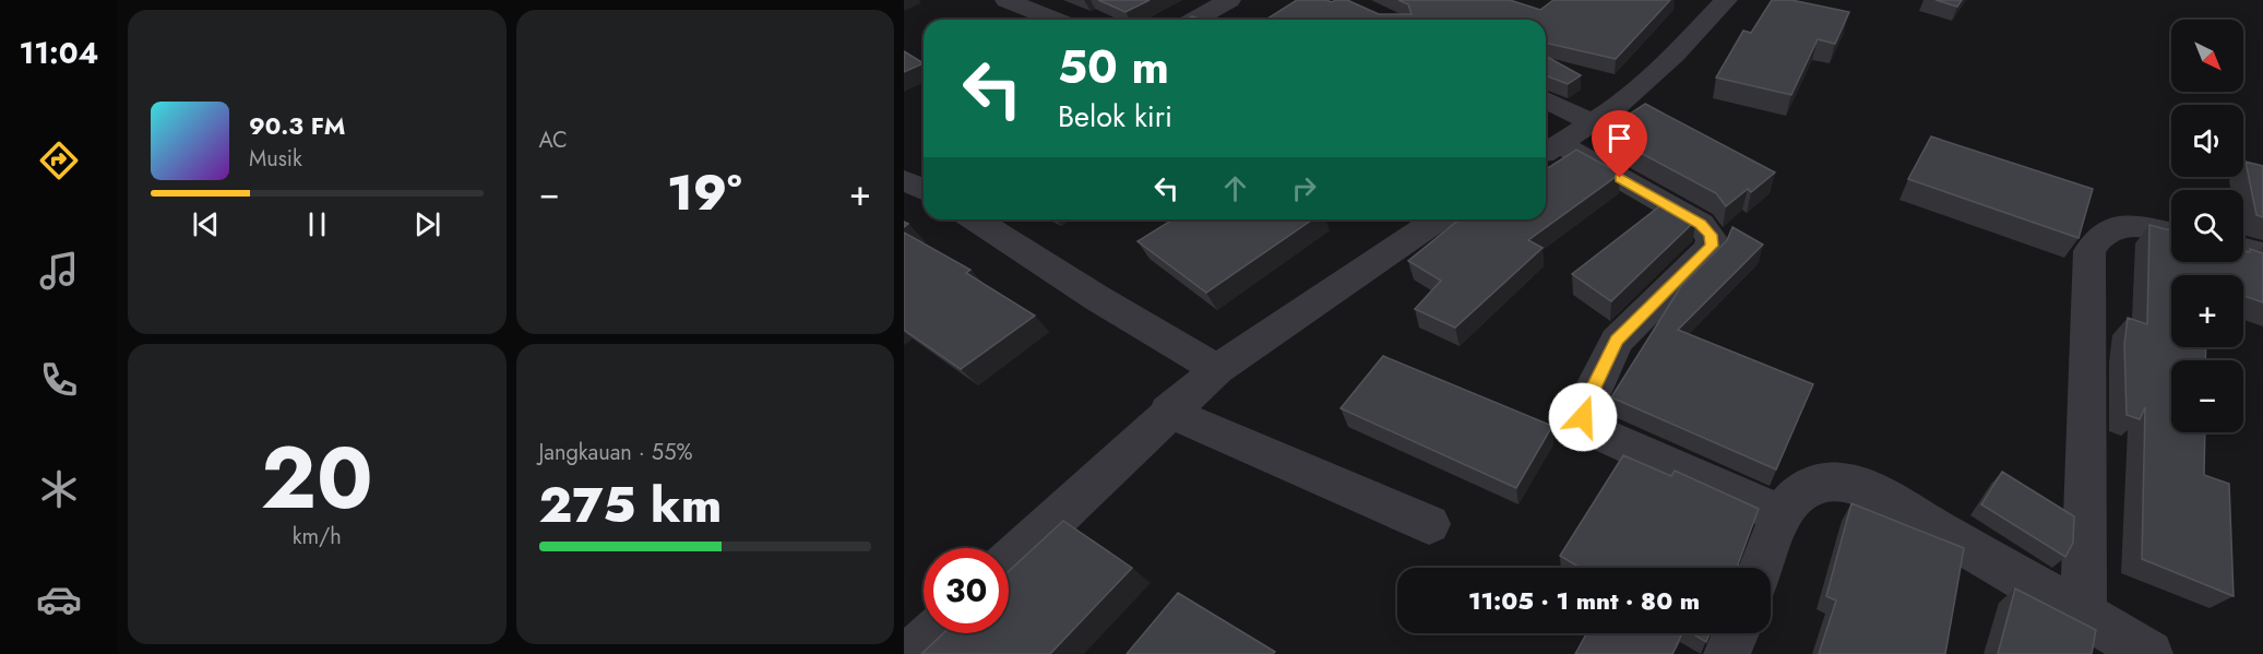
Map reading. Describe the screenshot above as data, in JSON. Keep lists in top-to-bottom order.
{
  "north": "bottom right",
  "page": {
    "tabs": "11:04",
    "tile": [
      "AC",
      ["20", "km/h"],
      ["Jangkauan · 55%", "275 km"]
    ],
    "map_buttons": ["+", "−"],
    "turn": ["50 m", "Belok kiri"],
    "song": ["90.3 FM", "Musik"],
    "heat": ["−", "19°", "+"],
    "limit": "30",
    "trip": "11:05 · 1 mnt · 80 m"
  }
}
